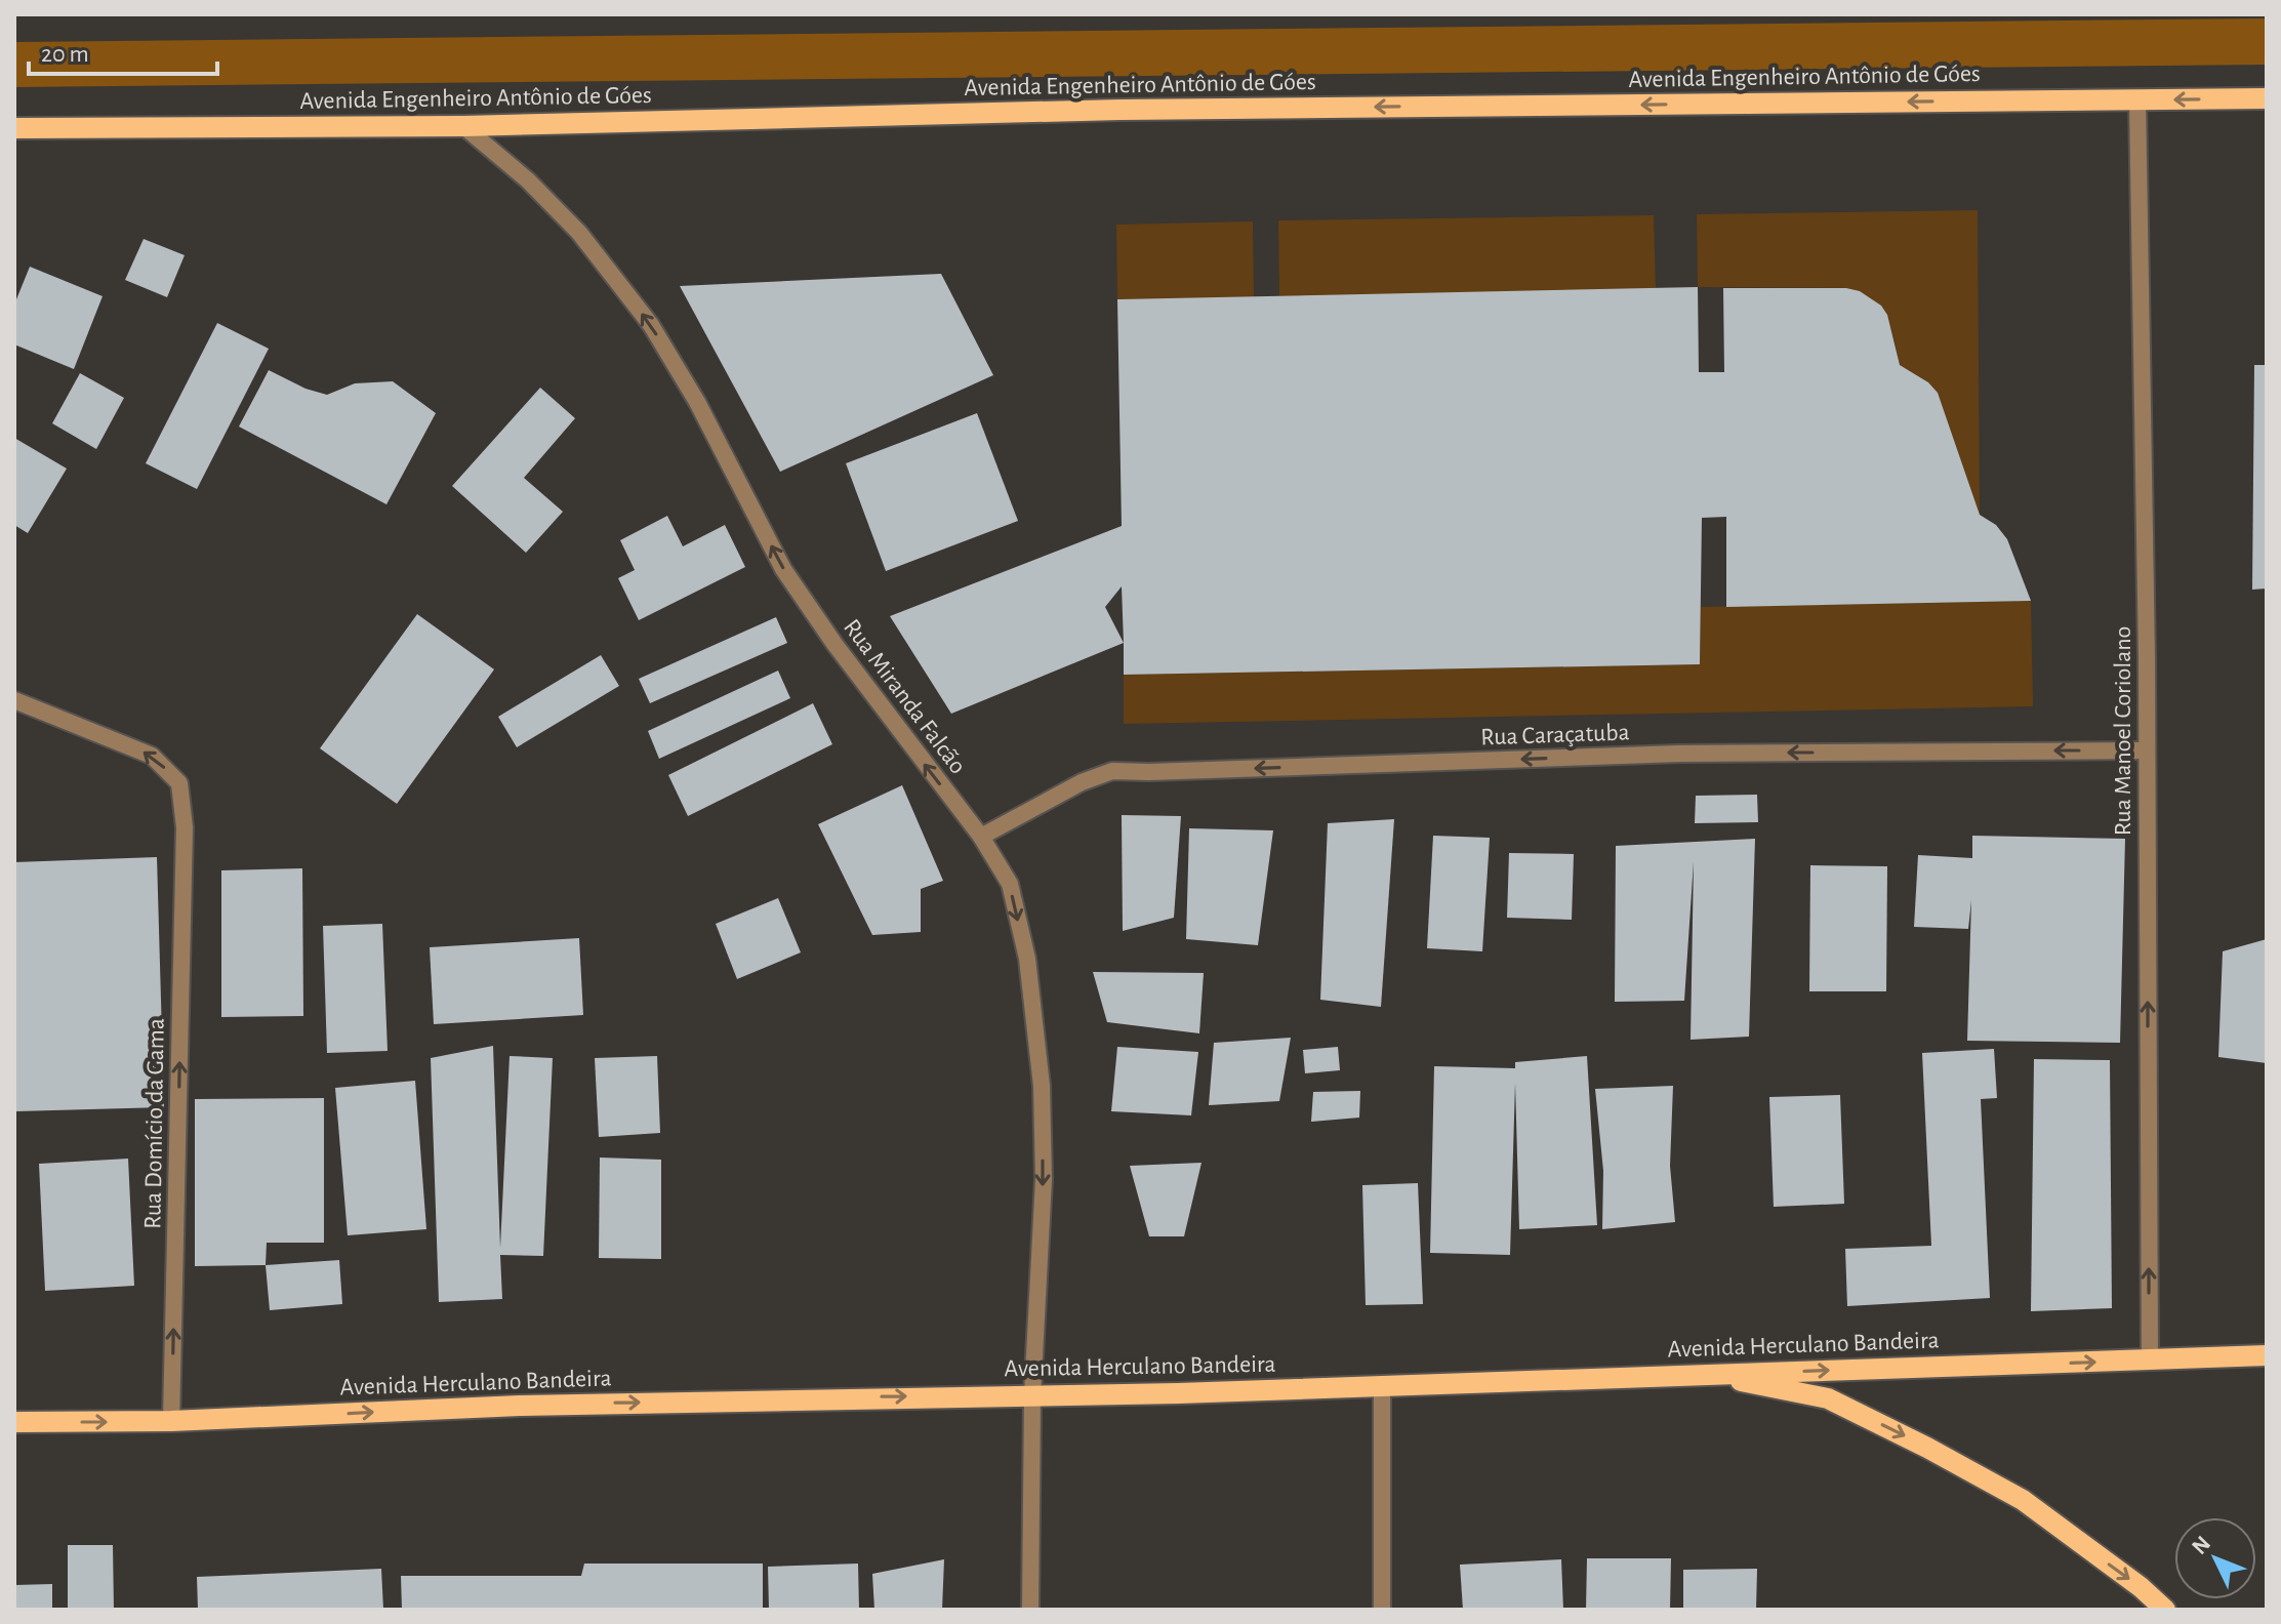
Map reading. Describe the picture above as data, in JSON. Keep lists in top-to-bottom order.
{
  "streets": {
    "main road": ["Avenida Engenheiro Antônio de Góes", "Avenida Herculano Bandeira"],
    "street": [
      "Rua Miranda Falcão",
      "Rua Manoel Coriolano",
      "Rua Caraçatuba",
      "Rua Domício da Gama"
    ]
  },
  "crossings": [
    ["Avenida Engenheiro Antônio de Góes", "Rua Miranda Falcão"],
    ["Avenida Engenheiro Antônio de Góes", "Rua Manoel Coriolano"],
    ["Rua Miranda Falcão", "Rua Caraçatuba"],
    ["Rua Miranda Falcão", "Avenida Herculano Bandeira"],
    ["Rua Manoel Coriolano", "Rua Caraçatuba"],
    ["Rua Manoel Coriolano", "Avenida Herculano Bandeira"],
    ["Rua Domício da Gama", "Avenida Herculano Bandeira"]
  ],
  "one_way": [
    "Avenida Engenheiro Antônio de Góes",
    "Rua Manoel Coriolano",
    "Rua Caraçatuba",
    "Rua Domício da Gama",
    "Avenida Herculano Bandeira"
  ],
  "scale_bar": "20 m",
  "north": "top left"
}
